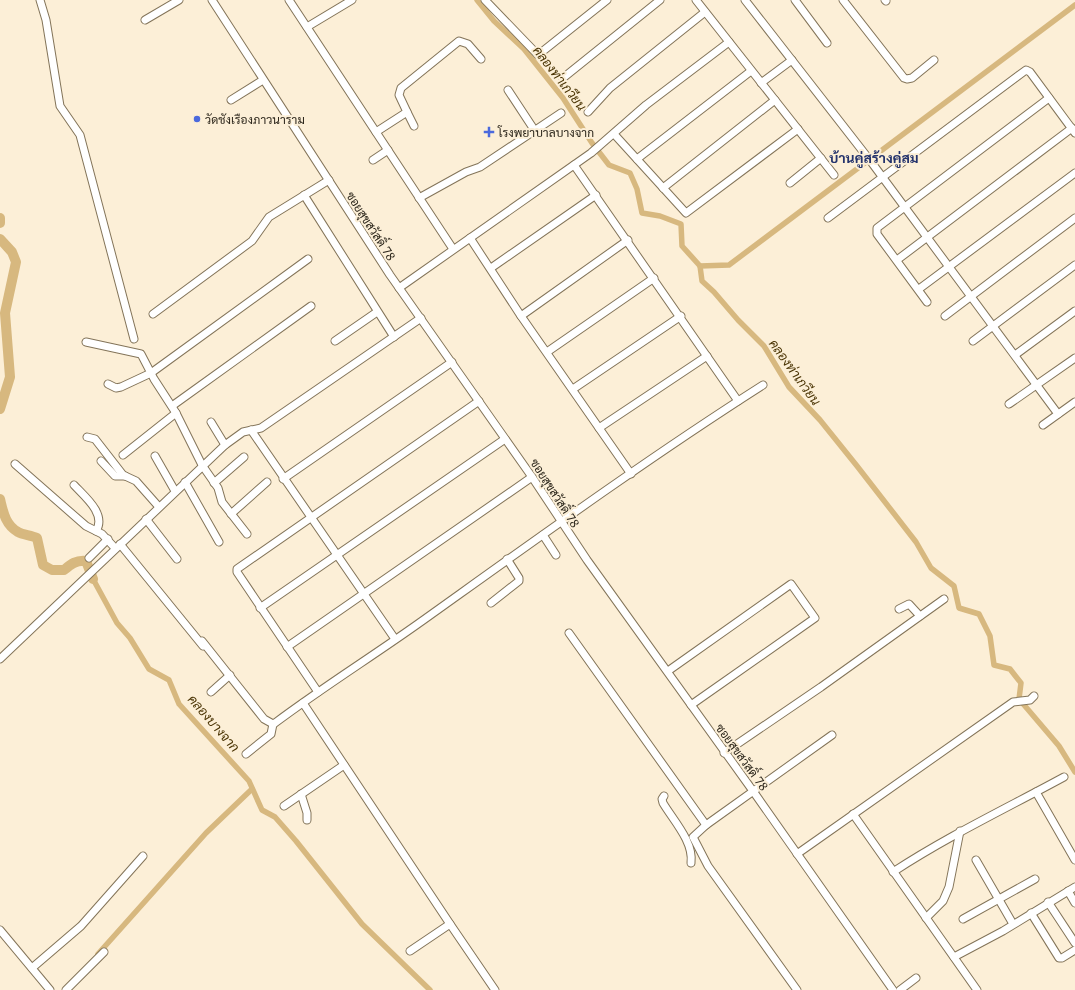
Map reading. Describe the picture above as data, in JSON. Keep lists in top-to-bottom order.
{
  "streets": {
    "street": ["ซอยสุขสวัสดิ์ 78"]
  },
  "districts": ["บ้านคู่สร้างคู่สม"],
  "water": ["คลองท่าเกวียน", "คลองบางจาก"],
  "places": {
    "other": ["วัดชังเรืองภาวนาราม"],
    "health": ["โรงพยาบาลบางจาก"]
  }
}
